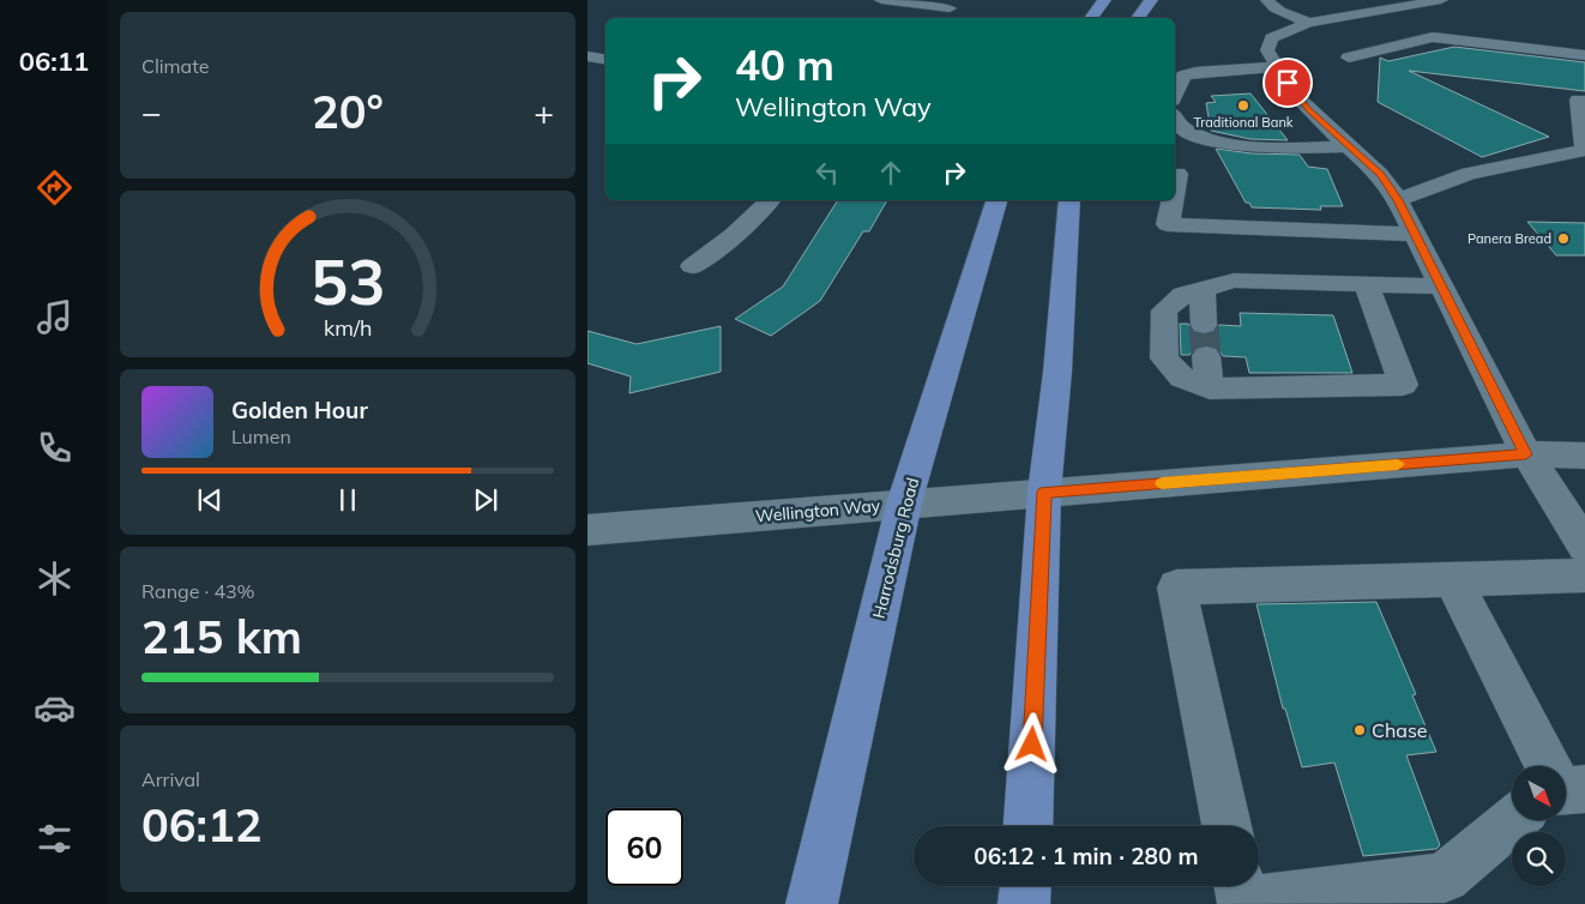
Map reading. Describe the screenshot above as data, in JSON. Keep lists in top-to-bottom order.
{
  "streets": {
    "main road": ["Harrodsburg Road"],
    "street": ["Wellington Way"]
  },
  "crossings": [
    ["Wellington Way", "Harrodsburg Road"]
  ],
  "places": ["Traditional Bank", "Panera Bread", "Chase"],
  "north": "bottom right",
  "page": {
    "tabs": "06:11",
    "tile": [
      "Climate",
      ["Range · 43%", "215 km"],
      ["Arrival", "06:12"]
    ],
    "turn": ["40 m", "Wellington Way"],
    "heat": ["−", "20°", "+"],
    "song": ["Golden Hour", "Lumen"],
    "limit": "60",
    "trip": "06:12 · 1 min · 280 m",
    "gauge": ["53", "km/h"]
  }
}
